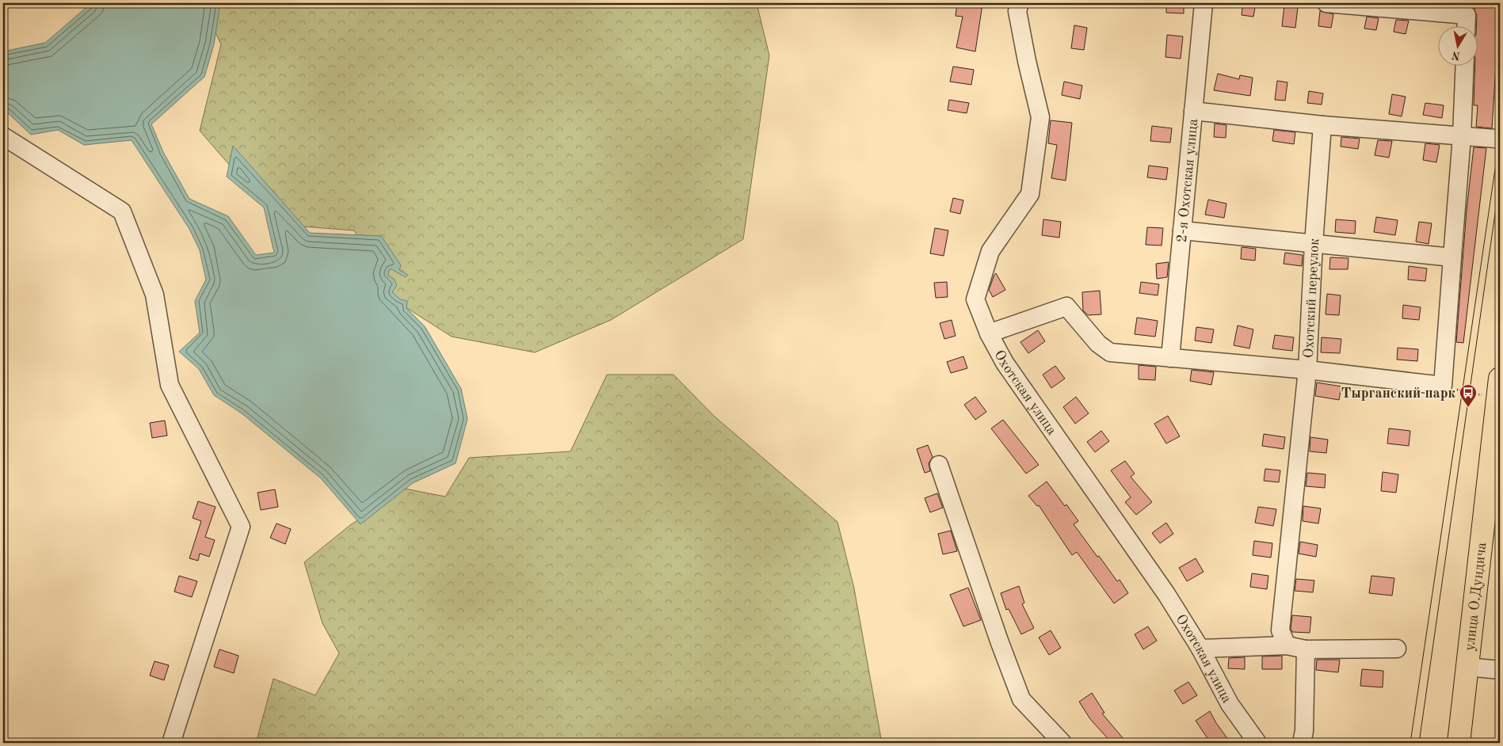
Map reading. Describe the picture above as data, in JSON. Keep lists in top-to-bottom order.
{
  "streets": {
    "main road": ["улица О.Дундича"],
    "street": ["2-я Охотская улица", "Охотский переулок", "Охотская улица"]
  },
  "places": {
    "bus stop": ["Тырганский парк"]
  },
  "north": "bottom"
}
